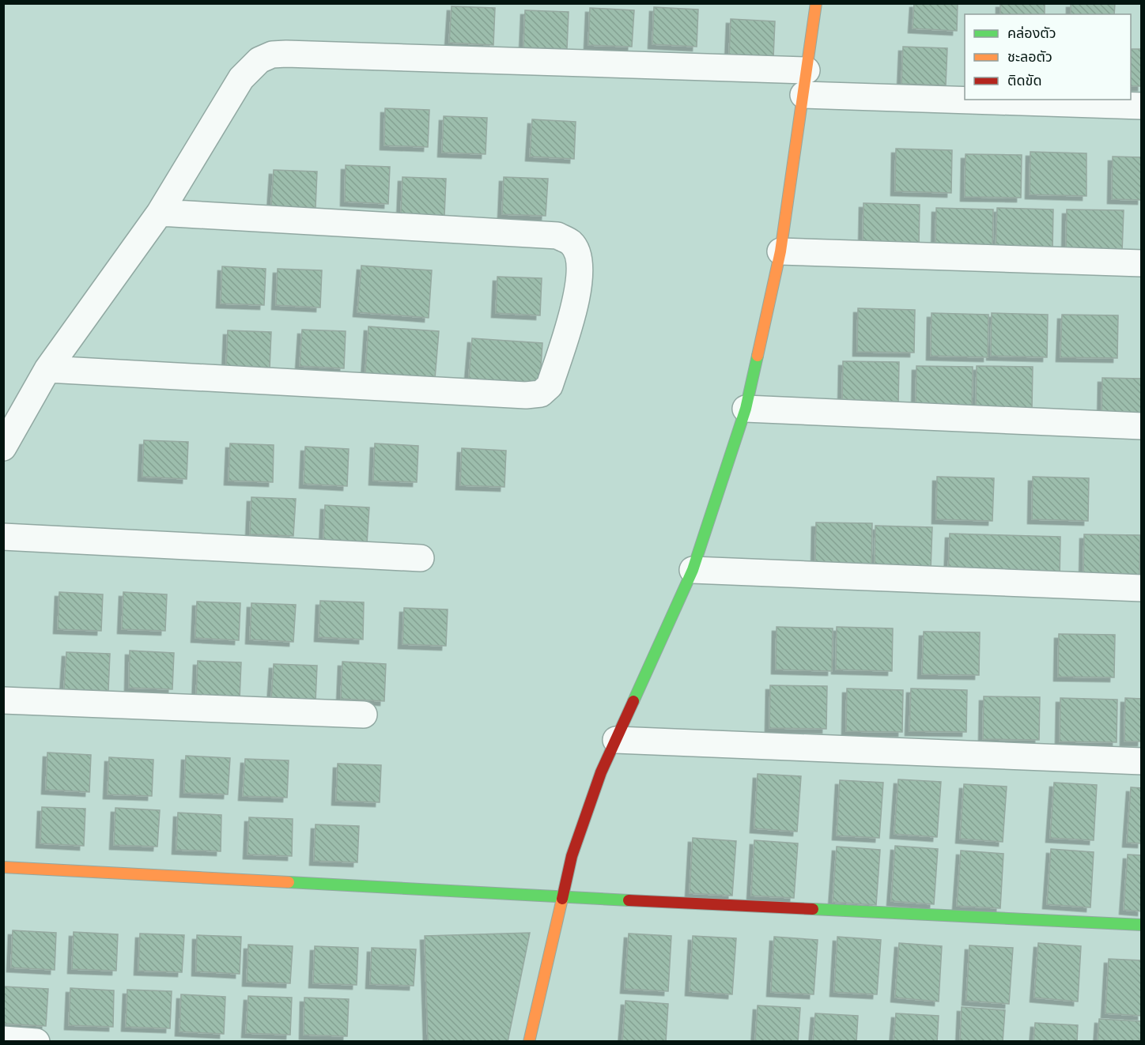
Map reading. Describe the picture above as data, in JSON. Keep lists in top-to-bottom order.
{
  "legend": ["คล่องตัว", "ชะลอตัว", "ติดขัด"]
}
